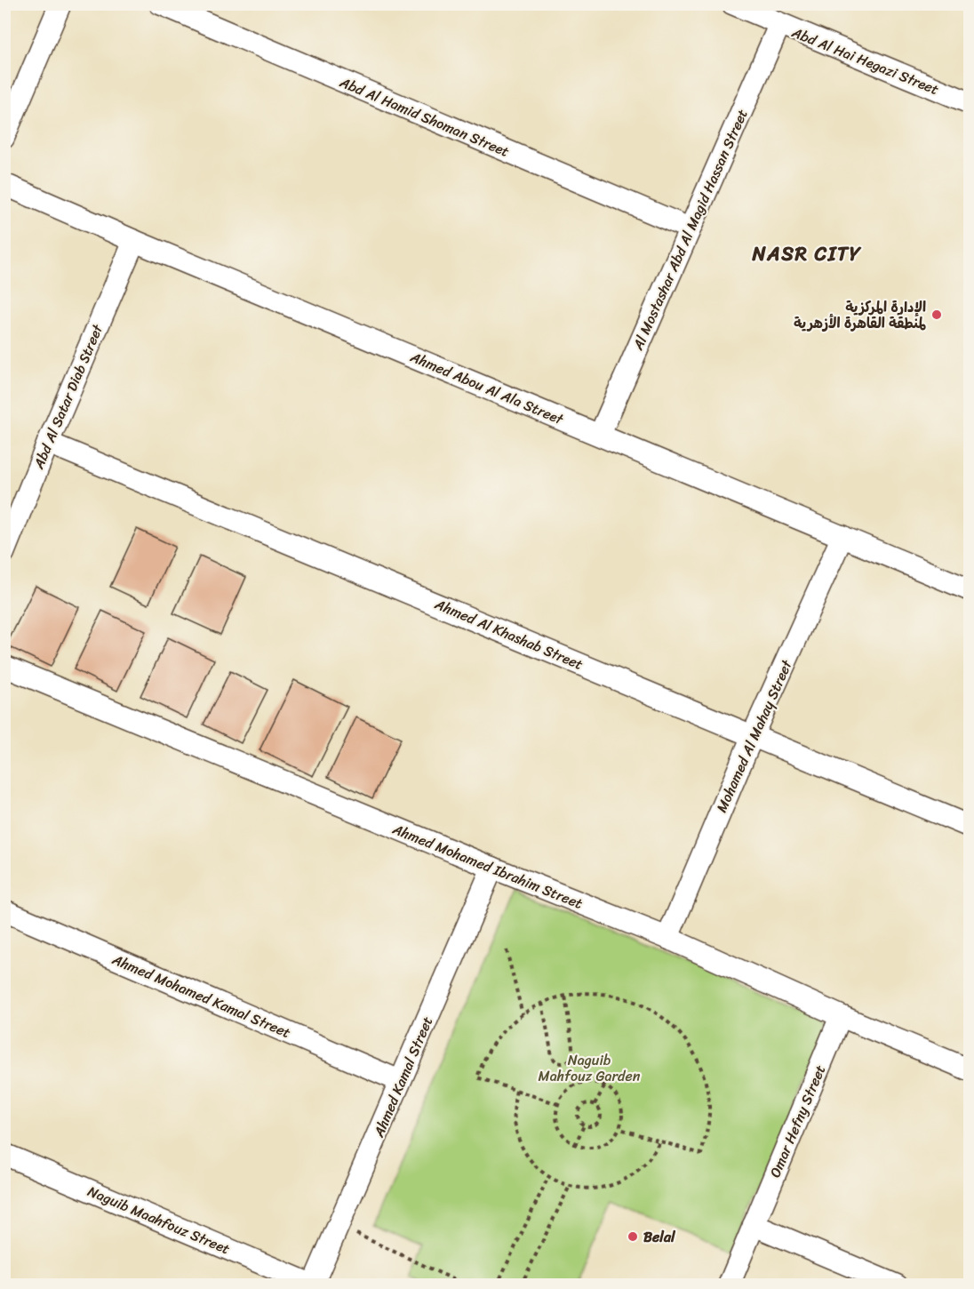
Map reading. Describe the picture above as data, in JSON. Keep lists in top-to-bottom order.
{
  "streets": {
    "street": [
      "Abd Al Hai Hegazi Street",
      "Abd Al Hamid Shoman Street",
      "Al Mostashar Abd Al Magid Hassan Street",
      "Ahmed Abou Al Ala Street",
      "Abd Al Satar Diab Street",
      "Ahmed Al Khashab Street",
      "Mohamed Al Mahay Street",
      "Ahmed Mohamed Ibrahim Street",
      "Ahmed Mohamed Kamal Street",
      "Ahmed Kamal Street",
      "Omar Hefny Street",
      "Naguib Maahfouz Street"
    ]
  },
  "crossings": [
    ["Abd Al Hai Hegazi Street", "Al Mostashar Abd Al Magid Hassan Street"],
    ["Abd Al Hamid Shoman Street", "Al Mostashar Abd Al Magid Hassan Street"],
    ["Al Mostashar Abd Al Magid Hassan Street", "Ahmed Abou Al Ala Street"],
    ["Ahmed Abou Al Ala Street", "Abd Al Satar Diab Street"],
    ["Ahmed Abou Al Ala Street", "Mohamed Al Mahay Street"],
    ["Abd Al Satar Diab Street", "Ahmed Al Khashab Street"],
    ["Ahmed Al Khashab Street", "Mohamed Al Mahay Street"],
    ["Mohamed Al Mahay Street", "Ahmed Mohamed Ibrahim Street"],
    ["Ahmed Mohamed Ibrahim Street", "Ahmed Kamal Street"],
    ["Ahmed Mohamed Ibrahim Street", "Omar Hefny Street"],
    ["Ahmed Mohamed Kamal Street", "Ahmed Kamal Street"],
    ["Ahmed Kamal Street", "Naguib Maahfouz Street"]
  ],
  "districts": ["NASR CITY"],
  "parks": ["Naguib Mahfouz Garden"],
  "places": ["الإدارة المركزية لمنطقة القاهرة الأزهرية", "Belal"]
}
